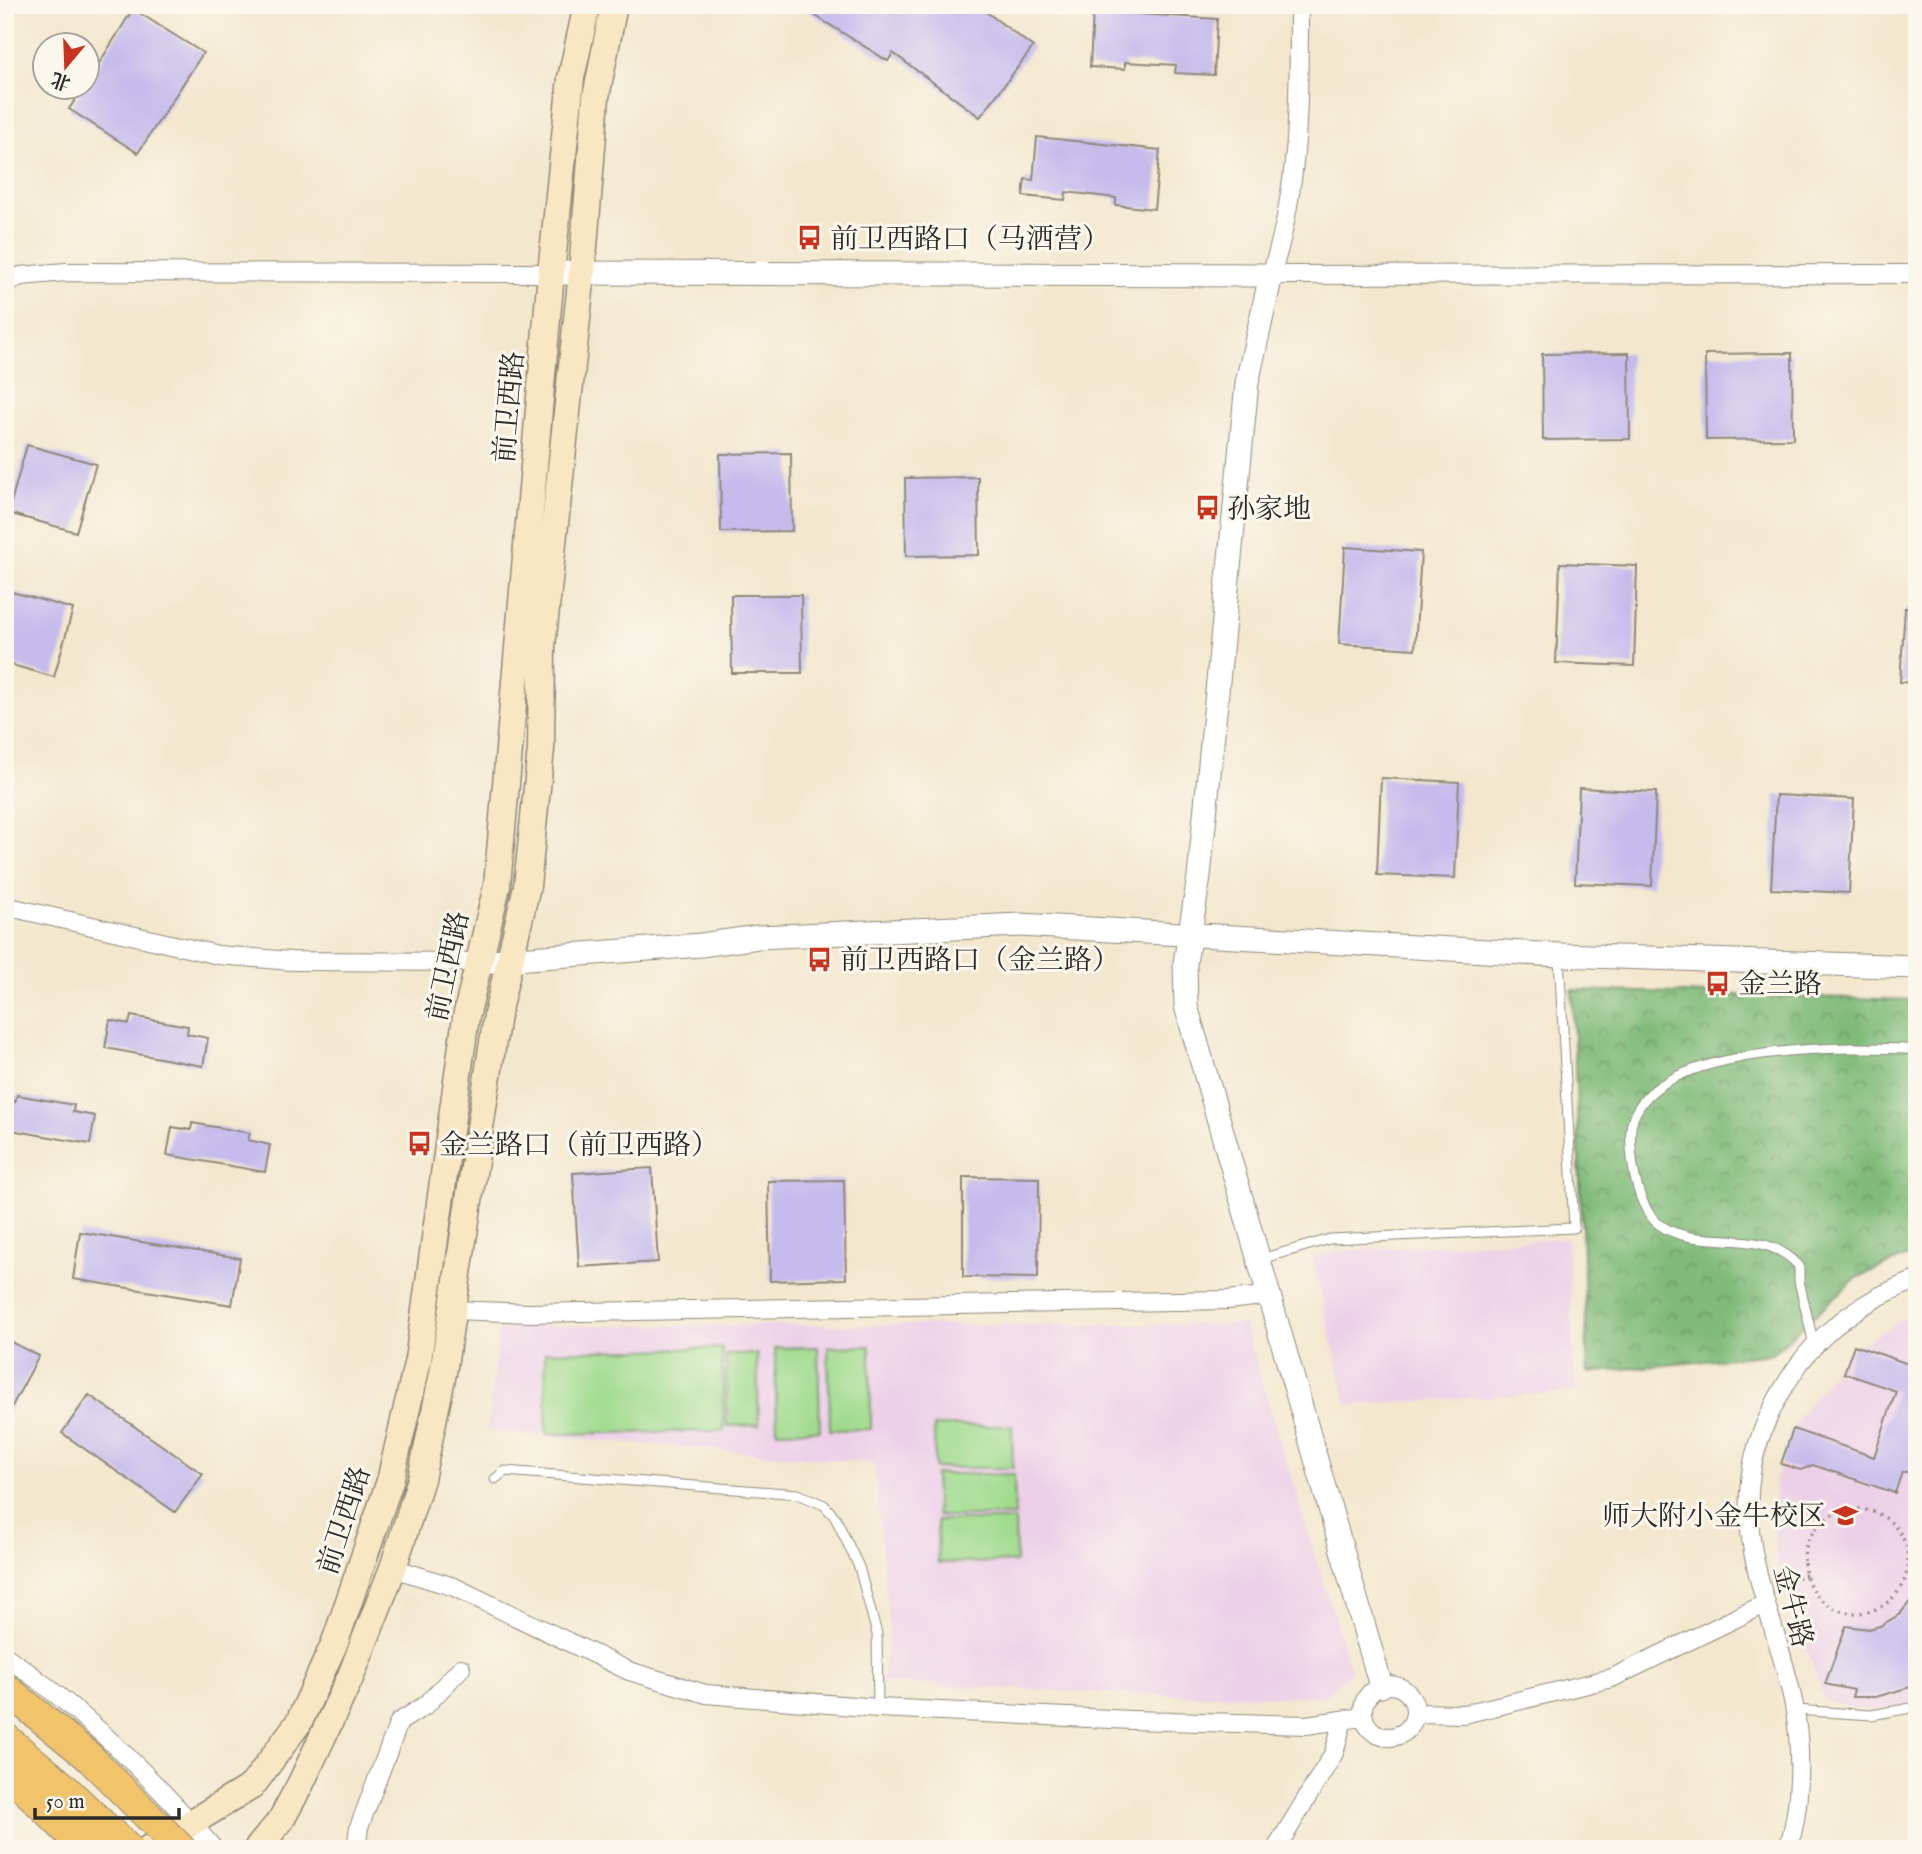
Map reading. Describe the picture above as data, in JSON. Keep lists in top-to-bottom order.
{
  "streets": {
    "main road": ["前卫西路"],
    "street": ["金牛路"]
  },
  "places": {
    "bus stop": [
      "前卫西路口（马洒营）",
      "孙家地",
      "前卫西路口（金兰路）",
      "金兰路",
      "金兰路口（前卫西路）"
    ],
    "school or university": ["师大附小金牛校区"]
  },
  "scale_bar": "50 m",
  "north": "bottom"
}
